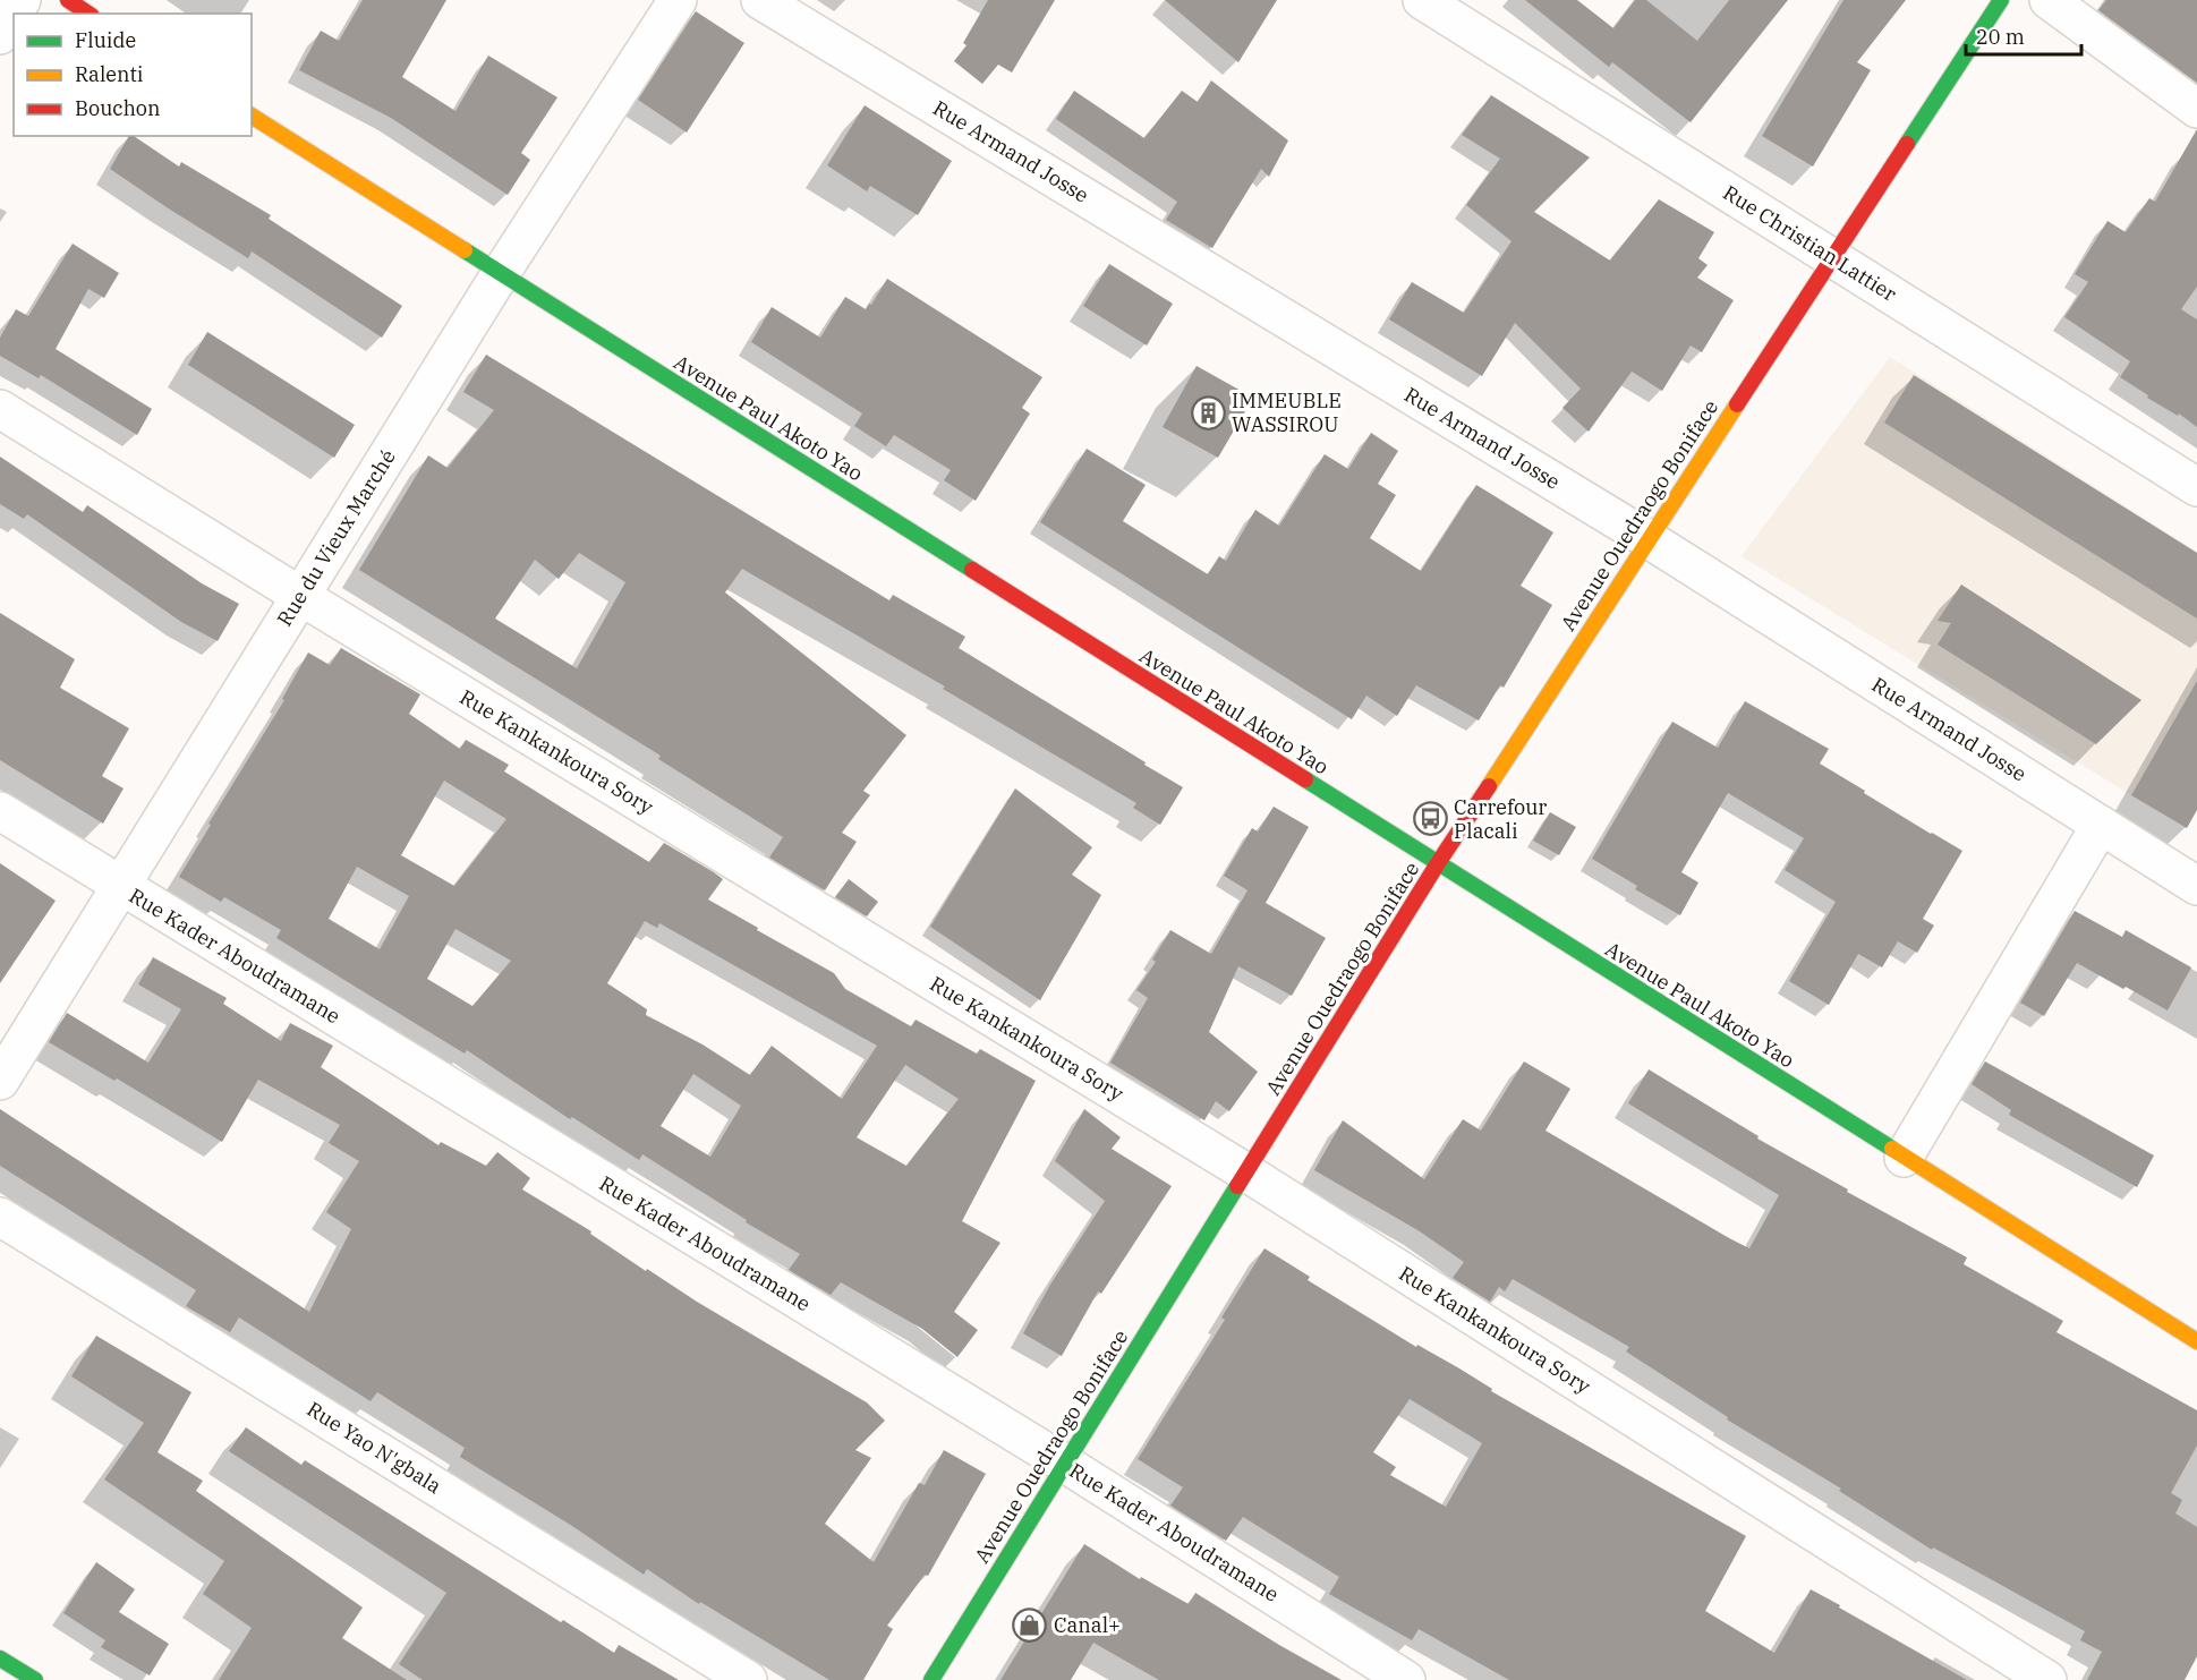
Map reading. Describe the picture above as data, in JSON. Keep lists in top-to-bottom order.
{
  "streets": {
    "street": [
      "Rue Armand Josse",
      "Rue Christian Lattier",
      "Avenue Paul Akoto Yao",
      "Avenue Ouedraogo Boniface",
      "Rue du Vieux Marché",
      "Rue Kankankoura Sory",
      "Rue Kader Aboudramane",
      "Rue Yao N'gbala"
    ]
  },
  "crossings": [
    ["Rue Armand Josse", "Avenue Ouedraogo Boniface"],
    ["Rue Christian Lattier", "Avenue Ouedraogo Boniface"],
    ["Avenue Paul Akoto Yao", "Avenue Ouedraogo Boniface"],
    ["Avenue Paul Akoto Yao", "Rue du Vieux Marché"],
    ["Avenue Ouedraogo Boniface", "Rue Kankankoura Sory"],
    ["Avenue Ouedraogo Boniface", "Rue Kader Aboudramane"],
    ["Rue du Vieux Marché", "Rue Kankankoura Sory"],
    ["Rue du Vieux Marché", "Rue Kader Aboudramane"]
  ],
  "places": {
    "building": ["IMMEUBLE WASSIROU"],
    "bus stop": ["Carrefour Placali"],
    "shop": ["Canal+"]
  },
  "legend": ["Fluide", "Ralenti", "Bouchon"],
  "scale_bar": "20 m"
}
